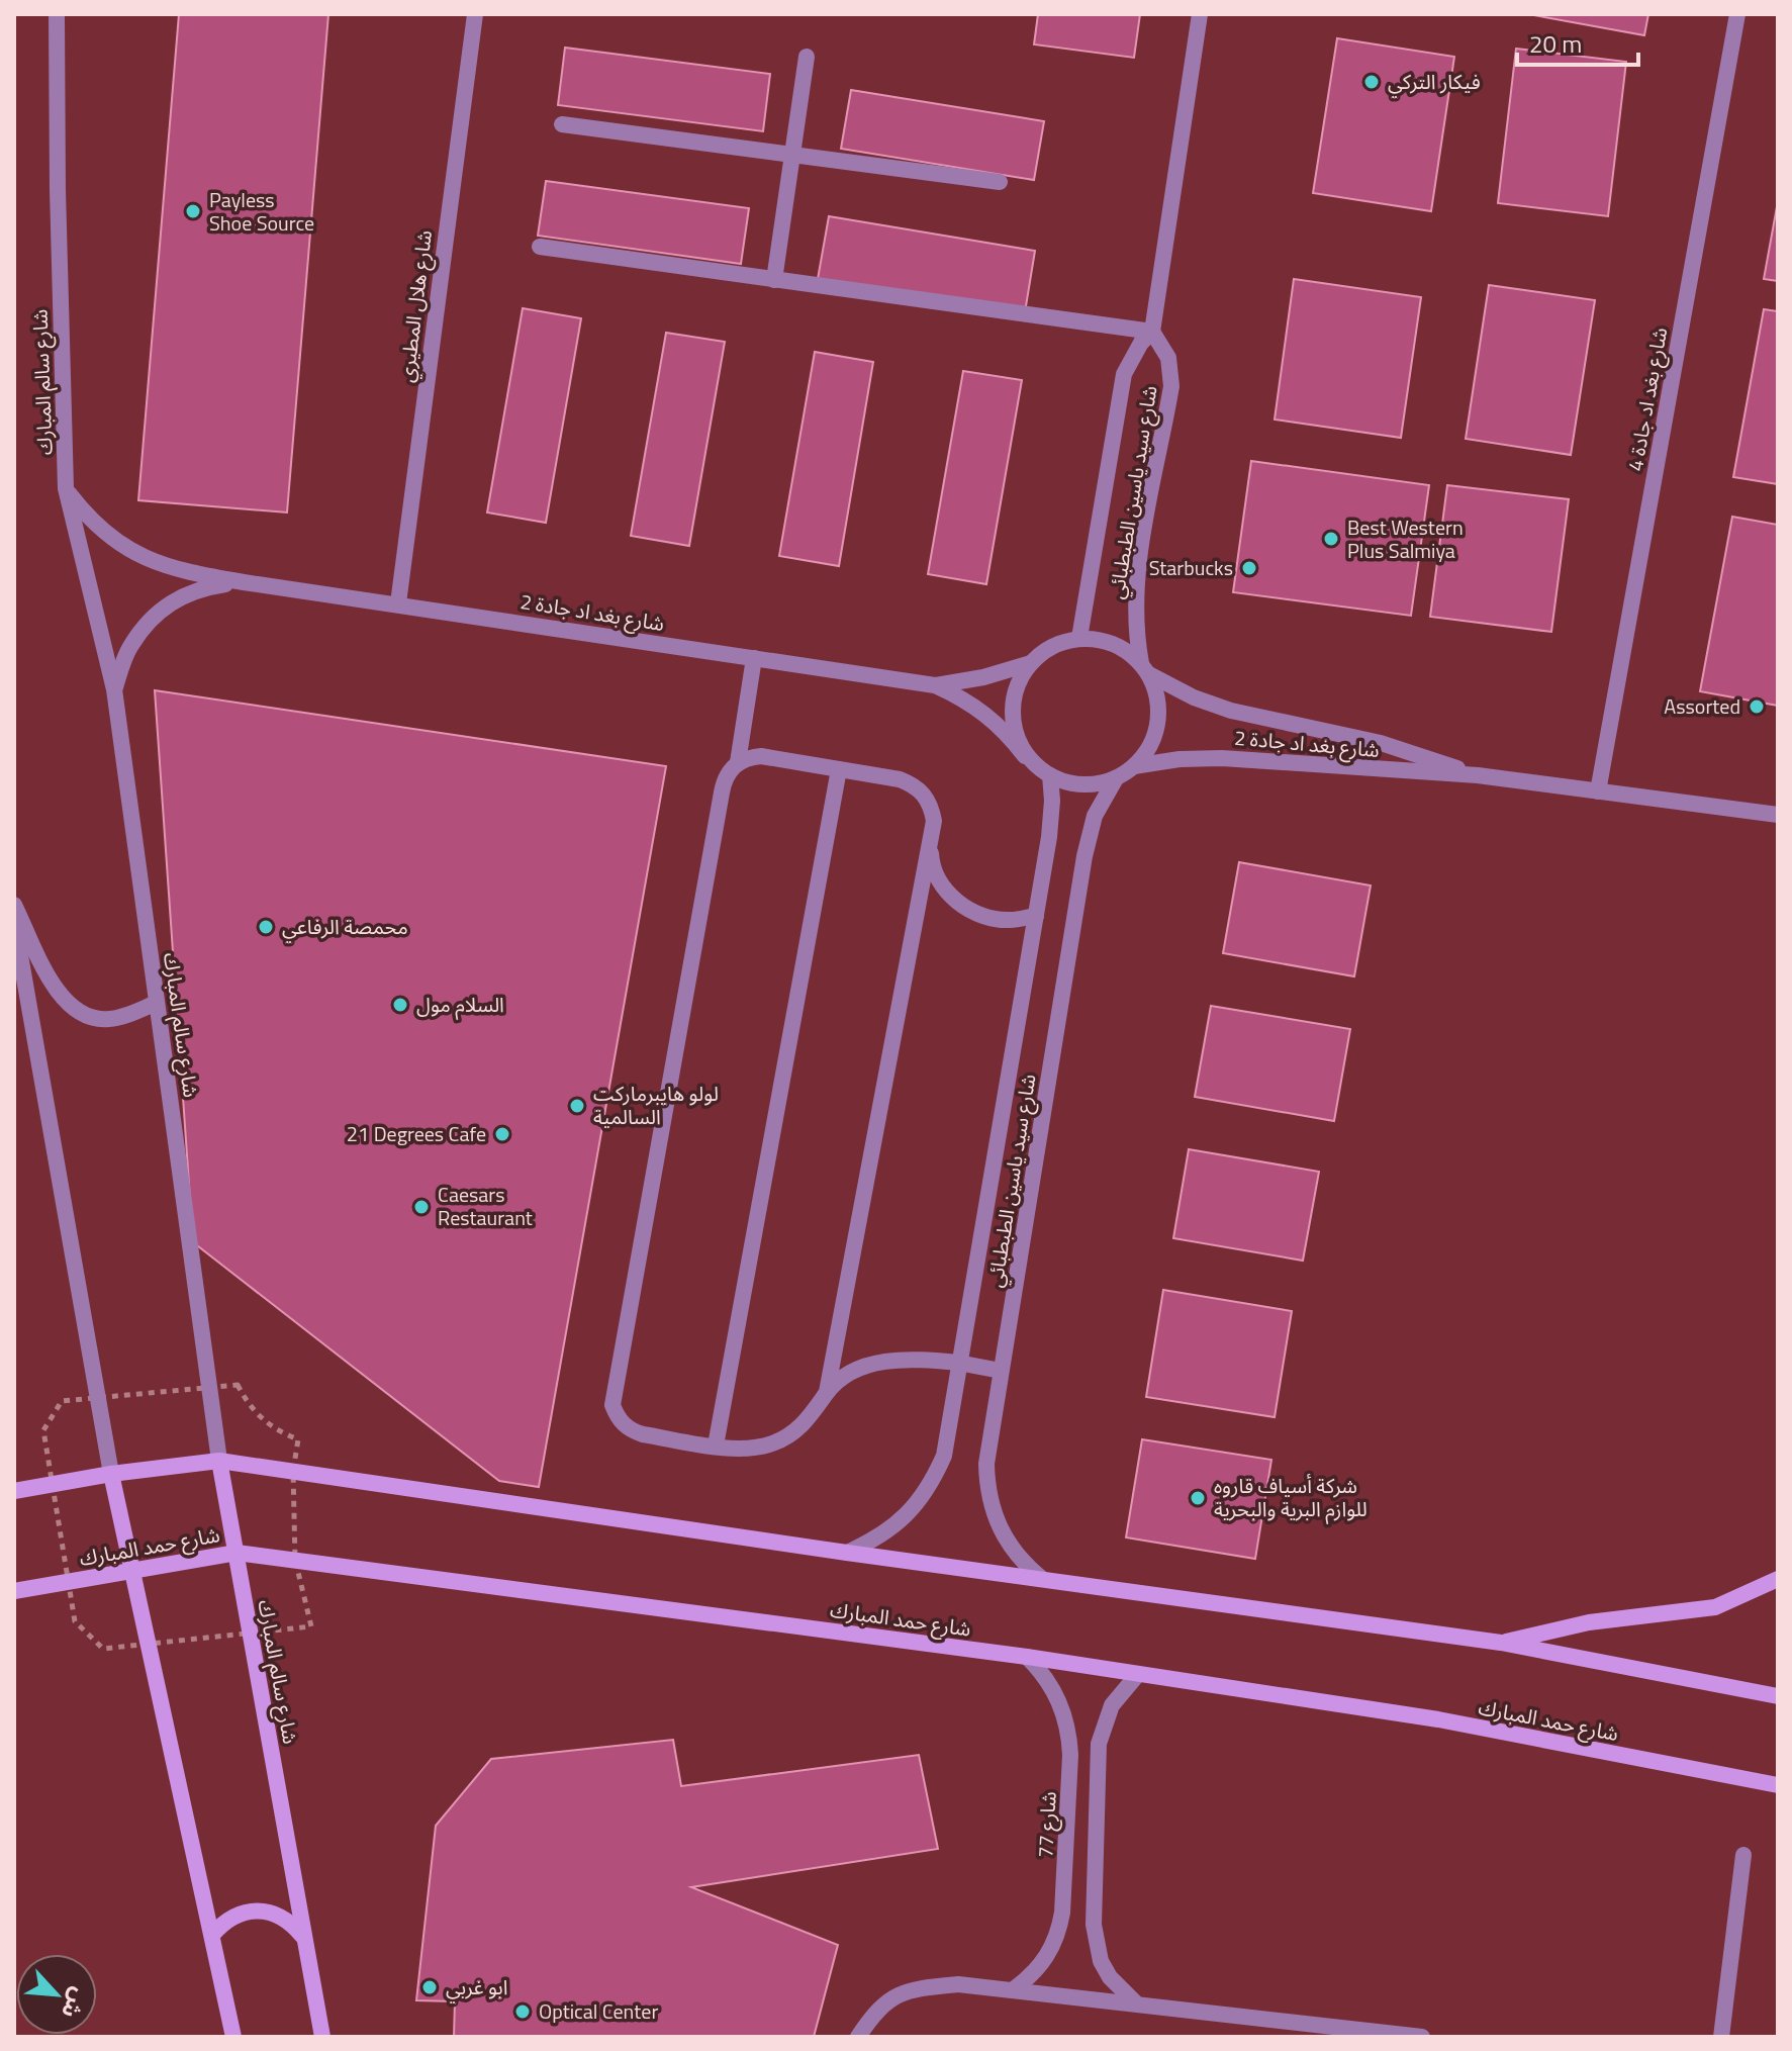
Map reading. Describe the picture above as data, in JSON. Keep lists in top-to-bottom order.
{
  "streets": {
    "main road": ["شارع سالم المبارك", "شارع حمد المبارك"],
    "street": [
      "شارع هلال المطيري",
      "شارع بغد اد جادة 4",
      "شارع سيد ياسين الطبطبائي",
      "شارع بغد اد جادة 2",
      "شارع 77"
    ]
  },
  "crossings": [
    ["شارع هلال المطيري", "شارع بغد اد جادة 2"],
    ["شارع سالم المبارك", "شارع بغد اد جادة 2"],
    ["شارع سالم المبارك", "شارع حمد المبارك"],
    ["شارع بغد اد جادة 4", "شارع بغد اد جادة 2"],
    ["شارع سيد ياسين الطبطبائي", "شارع بغد اد جادة 2"],
    ["شارع حمد المبارك", "شارع 77"]
  ],
  "places": [
    "فيكار التركي",
    "Payless Shoe Source",
    "Best Western Plus Salmiya",
    "Starbucks",
    "Assorted",
    "محمصة الرفاعي",
    "السلام مول",
    "لولو هايبرماركت السالمية",
    "21 Degrees Cafe",
    "Caesars Restaurant",
    "شركة أسياف قاروه للوازم البرية والبحرية",
    "ابو غربي",
    "Optical Center"
  ],
  "scale_bar": "20 m",
  "north": "bottom right"
}
